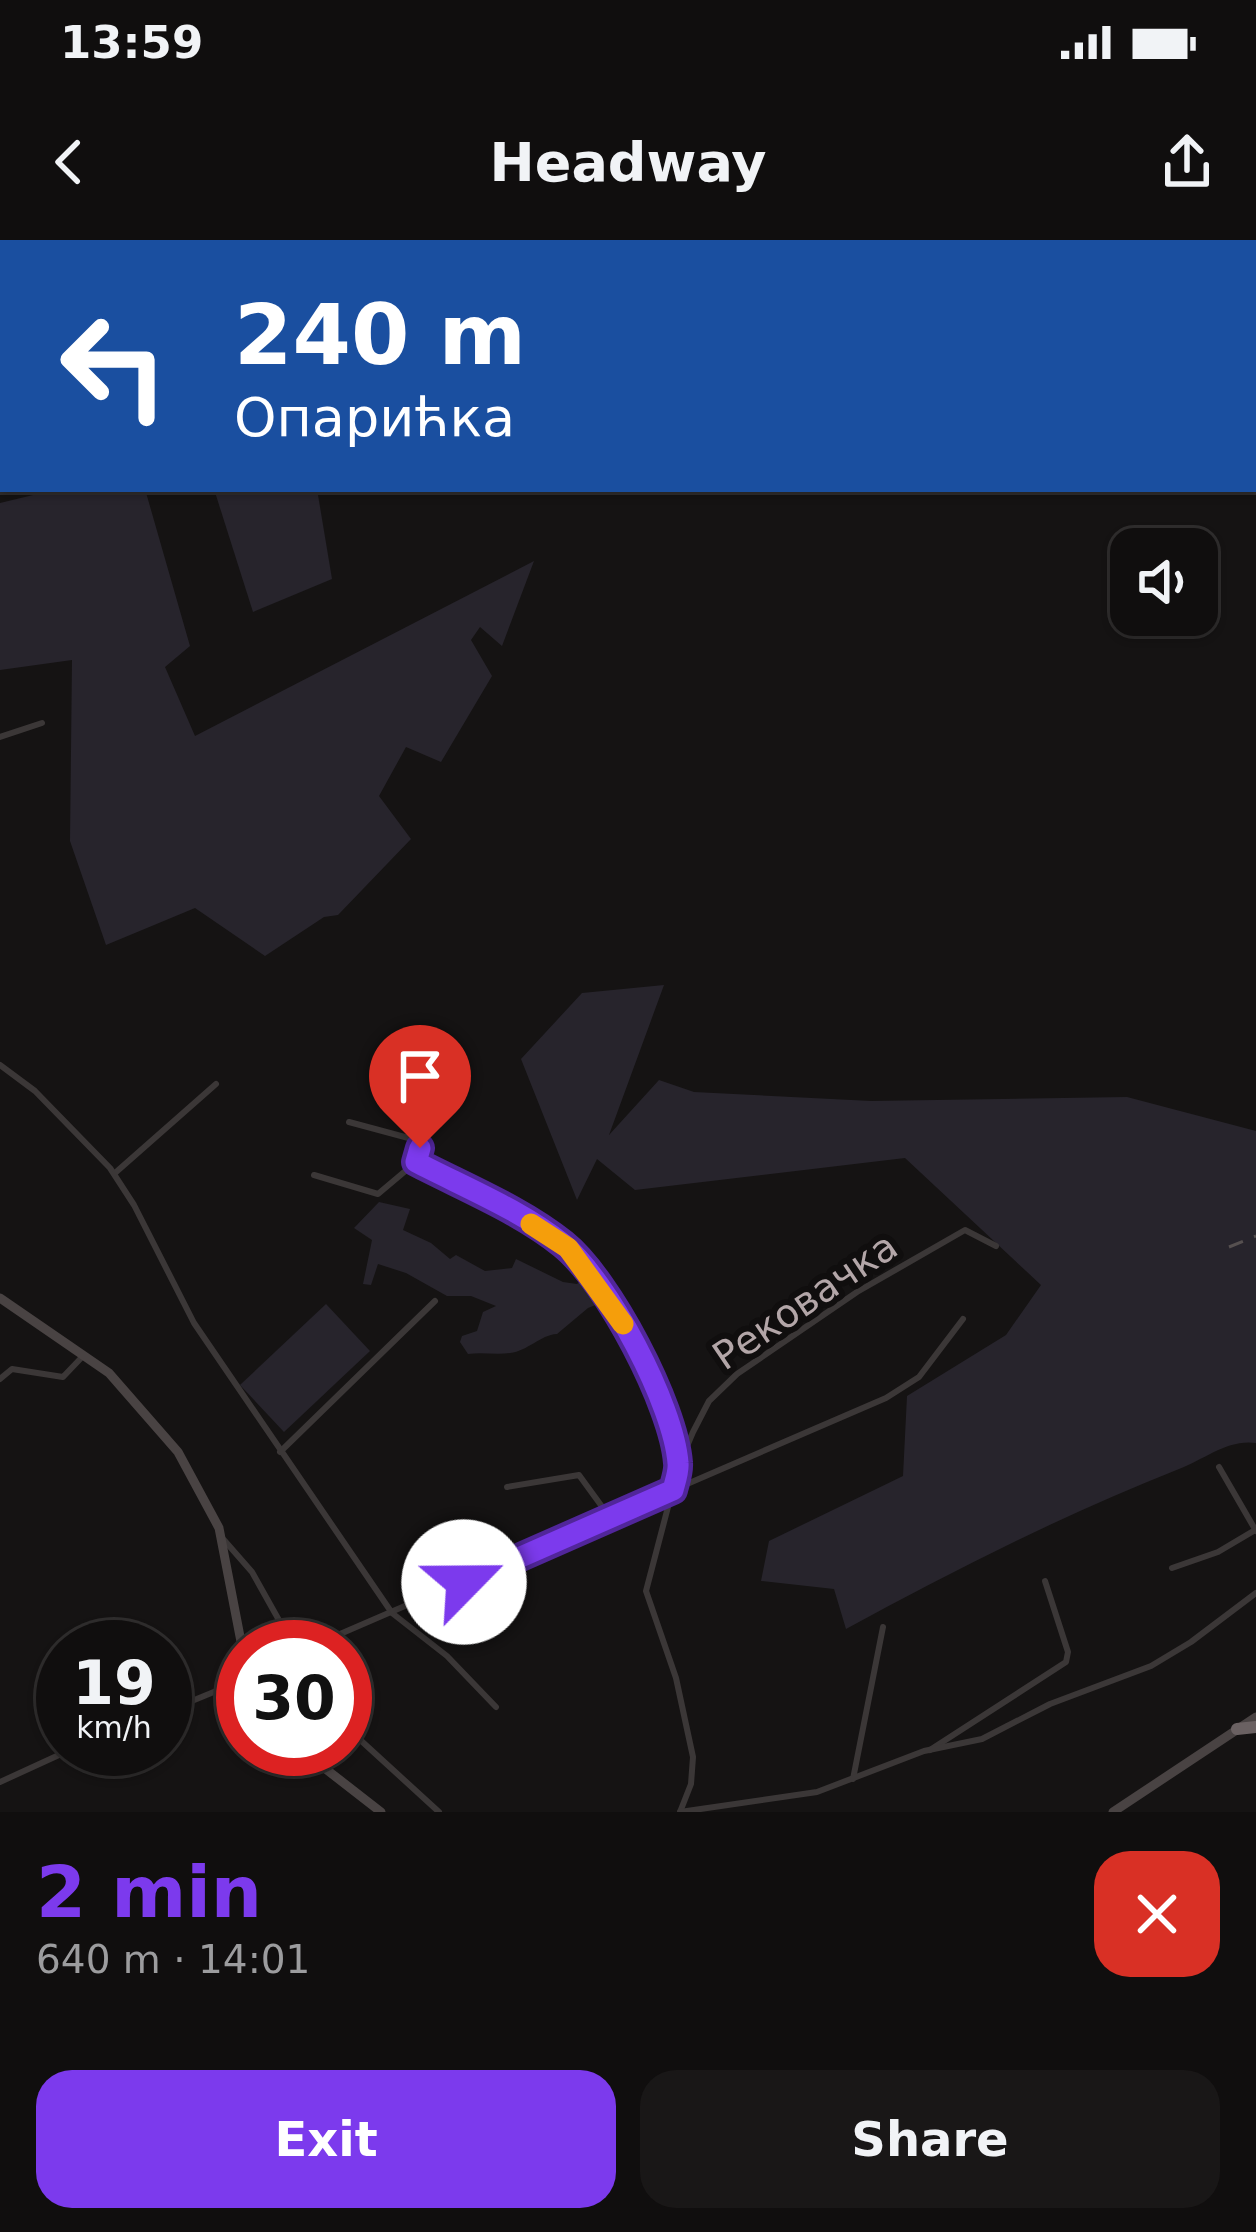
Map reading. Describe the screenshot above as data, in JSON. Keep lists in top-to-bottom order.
{
  "streets": {
    "street": ["Рековачка"]
  },
  "page": {
    "status": "13:59",
    "header": "Headway",
    "turn": ["240 m", "Опарићка"],
    "speed": "19 km/h",
    "limit": "30",
    "heading": ["2 min", "640 m · 14:01"],
    "buttons": ["Exit", "Share"]
  }
}
